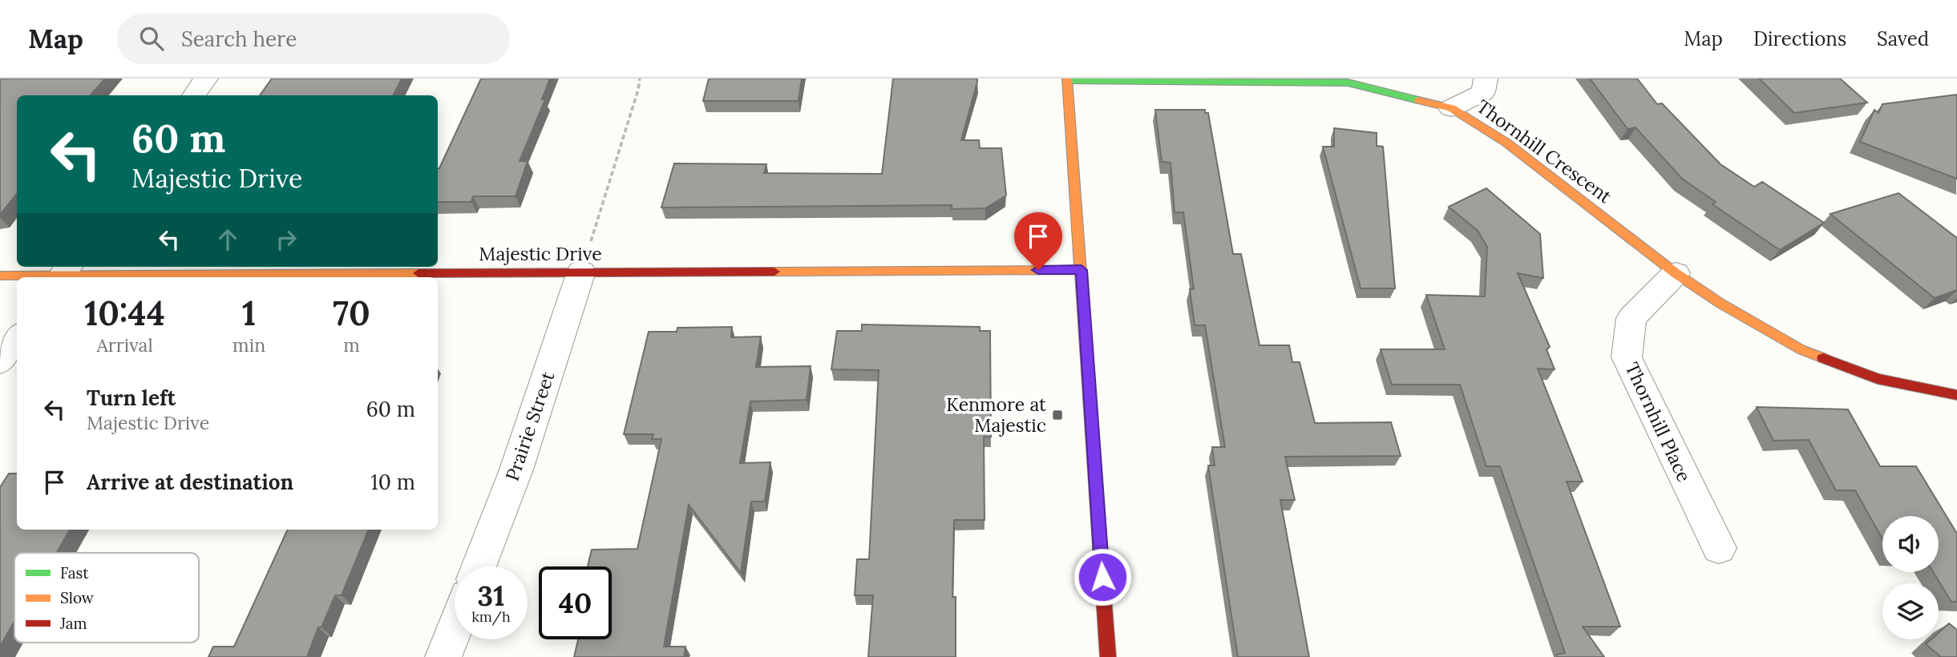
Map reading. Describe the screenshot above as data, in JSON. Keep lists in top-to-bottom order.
{
  "streets": {
    "street": [
      "Thornhill Crescent",
      "Majestic Drive",
      "Thornhill Place",
      "Prairie Street"
    ]
  },
  "crossings": [
    ["Thornhill Crescent", "Thornhill Place"],
    ["Majestic Drive", "Prairie Street"]
  ],
  "places": {
    "transit": ["Kenmore at Majestic"]
  },
  "legend": ["Fast", "Slow", "Jam"],
  "page": {
    "header": "Map",
    "search": "Search here",
    "nav": ["Map", "Directions", "Saved"],
    "turn": ["60 m", "Majestic Drive"],
    "eta": [
      "10:44",
      "Arrival",
      "1",
      "min",
      "70",
      "m"
    ],
    "list": [
      {
        "name": "Turn left",
        "note": "Majestic Drive",
        "value": "60 m"
      },
      {
        "name": "Arrive at destination",
        "value": "10 m"
      }
    ],
    "speed": "31 km/h",
    "limit": "40"
  }
}
